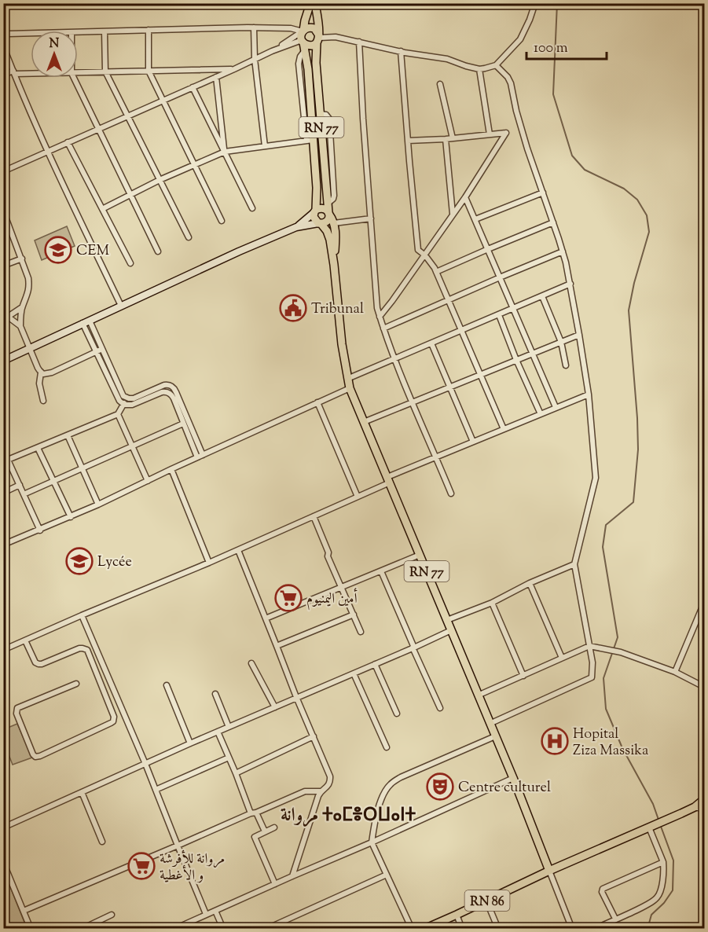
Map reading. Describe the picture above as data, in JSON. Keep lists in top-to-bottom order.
{
  "streets": {
    "main road": ["RN 77", "RN 86"]
  },
  "crossings": [
    ["RN 77", "RN 86"]
  ],
  "districts": ["مروانة ⵜⴰⵎⴻⵔⵡⴰⵏⵜ"],
  "places": {
    "school or university": ["CEM", "Lycée"],
    "public building": ["Tribunal"],
    "supermarket": ["أمين اليمنيوم", "مروانة للأفرشة و الأغطية"],
    "hospital": ["Hopital Ziza Massika"],
    "theatre": ["Centre culturel"]
  },
  "scale_bar": "100 m",
  "north": "top"
}
